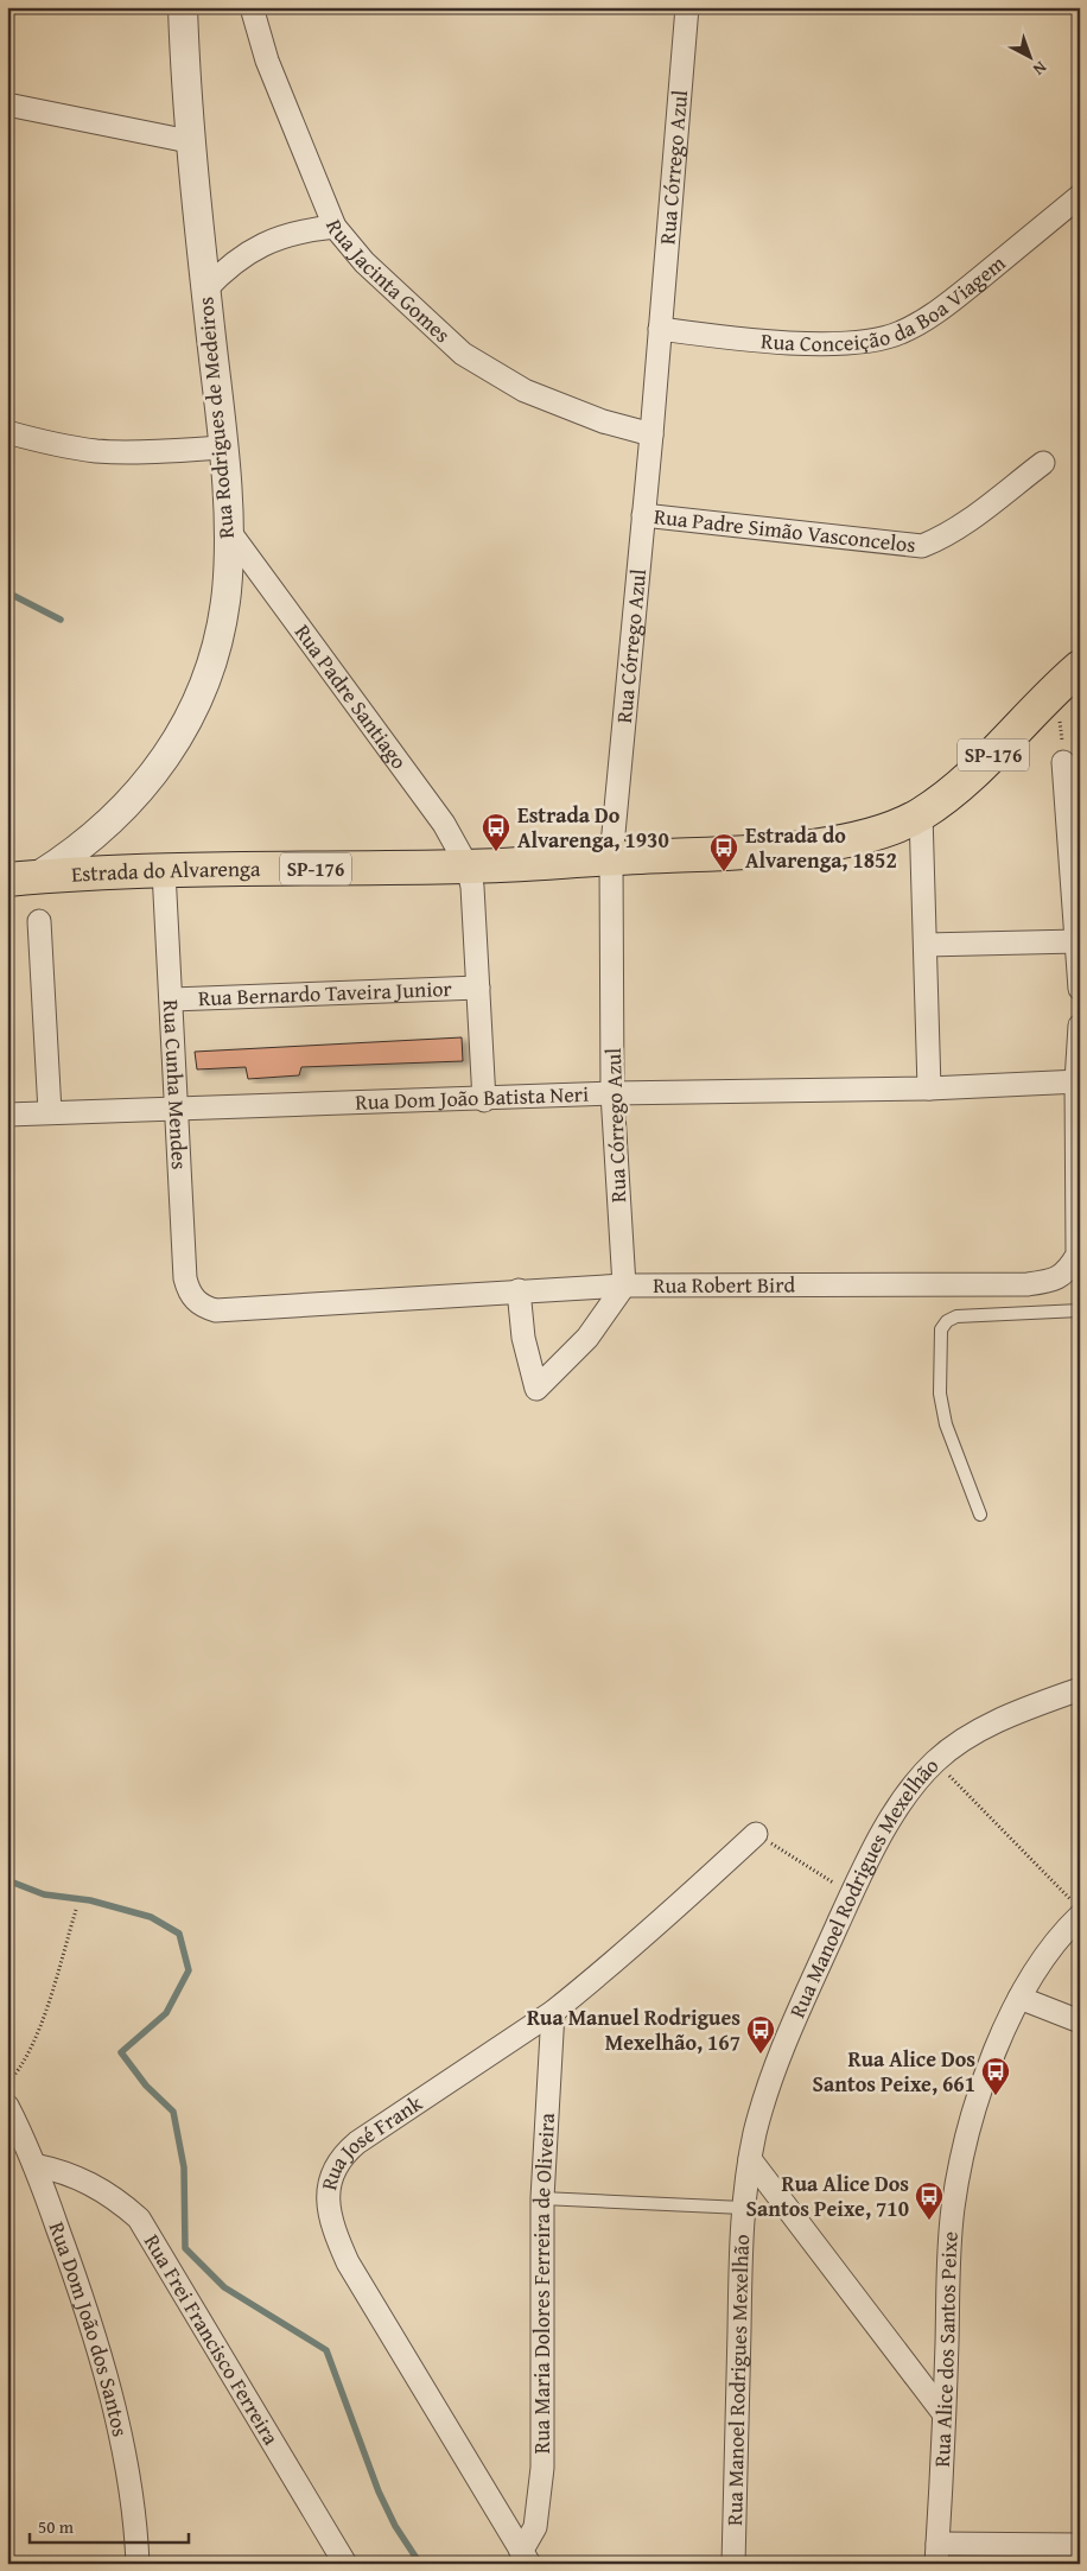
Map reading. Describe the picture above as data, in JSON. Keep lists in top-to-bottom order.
{
  "streets": {
    "main road": ["SP-176", "Estrada do Alvarenga"],
    "street": [
      "Rua Córrego Azul",
      "Rua Jacinta Gomes",
      "Rua Conceição da Boa Viagem",
      "Rua Rodrigues de Medeiros",
      "Rua Padre Simão Vasconcelos",
      "Rua Padre Santiago",
      "Rua Bernardo Taveira Junior",
      "Rua Cunha Mendes",
      "Rua Dom João Batista Neri",
      "Rua Robert Bird",
      "Rua Manoel Rodrigues Mexelhão",
      "Rua José Frank",
      "Rua Maria Dolores Ferreira de Oliveira",
      "Rua Dom João dos Santos",
      "Rua Frei Francisco Ferreira",
      "Rua Alice dos Santos Peixe"
    ]
  },
  "crossings": [
    ["Rua Córrego Azul", "Rua Jacinta Gomes"],
    ["Rua Córrego Azul", "Rua Conceição da Boa Viagem"],
    ["Rua Córrego Azul", "Rua Padre Simão Vasconcelos"],
    ["Rua Córrego Azul", "Estrada do Alvarenga"],
    ["Rua Córrego Azul", "Rua Dom João Batista Neri"],
    ["Rua Córrego Azul", "Rua Robert Bird"],
    ["Rua Rodrigues de Medeiros", "Rua Padre Santiago"],
    ["Rua Rodrigues de Medeiros", "Estrada do Alvarenga"],
    ["Rua Padre Santiago", "Estrada do Alvarenga"],
    ["Rua Padre Santiago", "Rua Bernardo Taveira Junior"],
    ["Rua Padre Santiago", "Rua Dom João Batista Neri"],
    ["Estrada do Alvarenga", "Rua Cunha Mendes"],
    ["Rua Bernardo Taveira Junior", "Rua Cunha Mendes"],
    ["Rua Cunha Mendes", "Rua Dom João Batista Neri"],
    ["Rua Cunha Mendes", "Rua Robert Bird"],
    ["Rua Dom João Batista Neri", "Rua Robert Bird"],
    ["Rua José Frank", "Rua Maria Dolores Ferreira de Oliveira"],
    ["Rua Dom João dos Santos", "Rua Frei Francisco Ferreira"]
  ],
  "places": {
    "bus stop": [
      "Estrada Do Alvarenga, 1930",
      "Estrada do Alvarenga, 1852",
      "Rua Manuel Rodrigues Mexelhão, 167",
      "Rua Alice Dos Santos Peixe, 661",
      "Rua Alice Dos Santos Peixe, 710"
    ]
  },
  "scale_bar": "50 m",
  "north": "bottom right"
}
